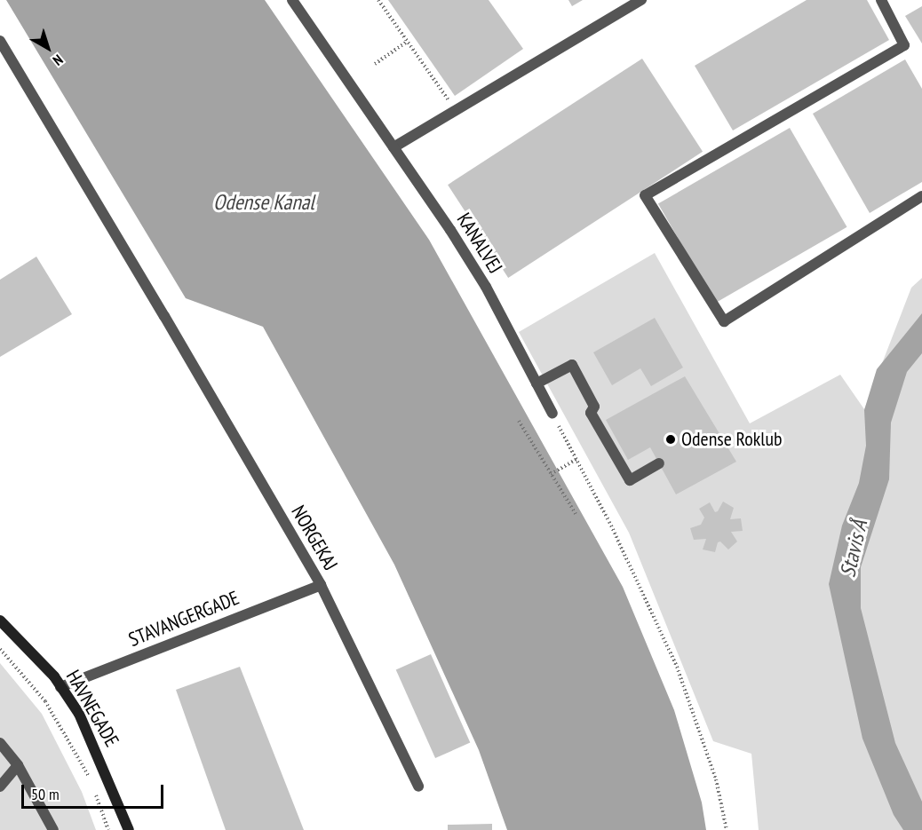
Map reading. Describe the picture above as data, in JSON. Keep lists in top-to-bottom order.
{
  "streets": {
    "street": [
      "KANALVEJ",
      "NORGEKAJ",
      "STAVANGERGADE",
      "HAVNEGADE"
    ]
  },
  "crossings": [
    ["NORGEKAJ", "STAVANGERGADE"],
    ["STAVANGERGADE", "HAVNEGADE"]
  ],
  "water": ["Odense Kanal", "Stavis Å"],
  "places": ["Odense Roklub"],
  "scale_bar": "50 m",
  "north": "bottom right"
}
